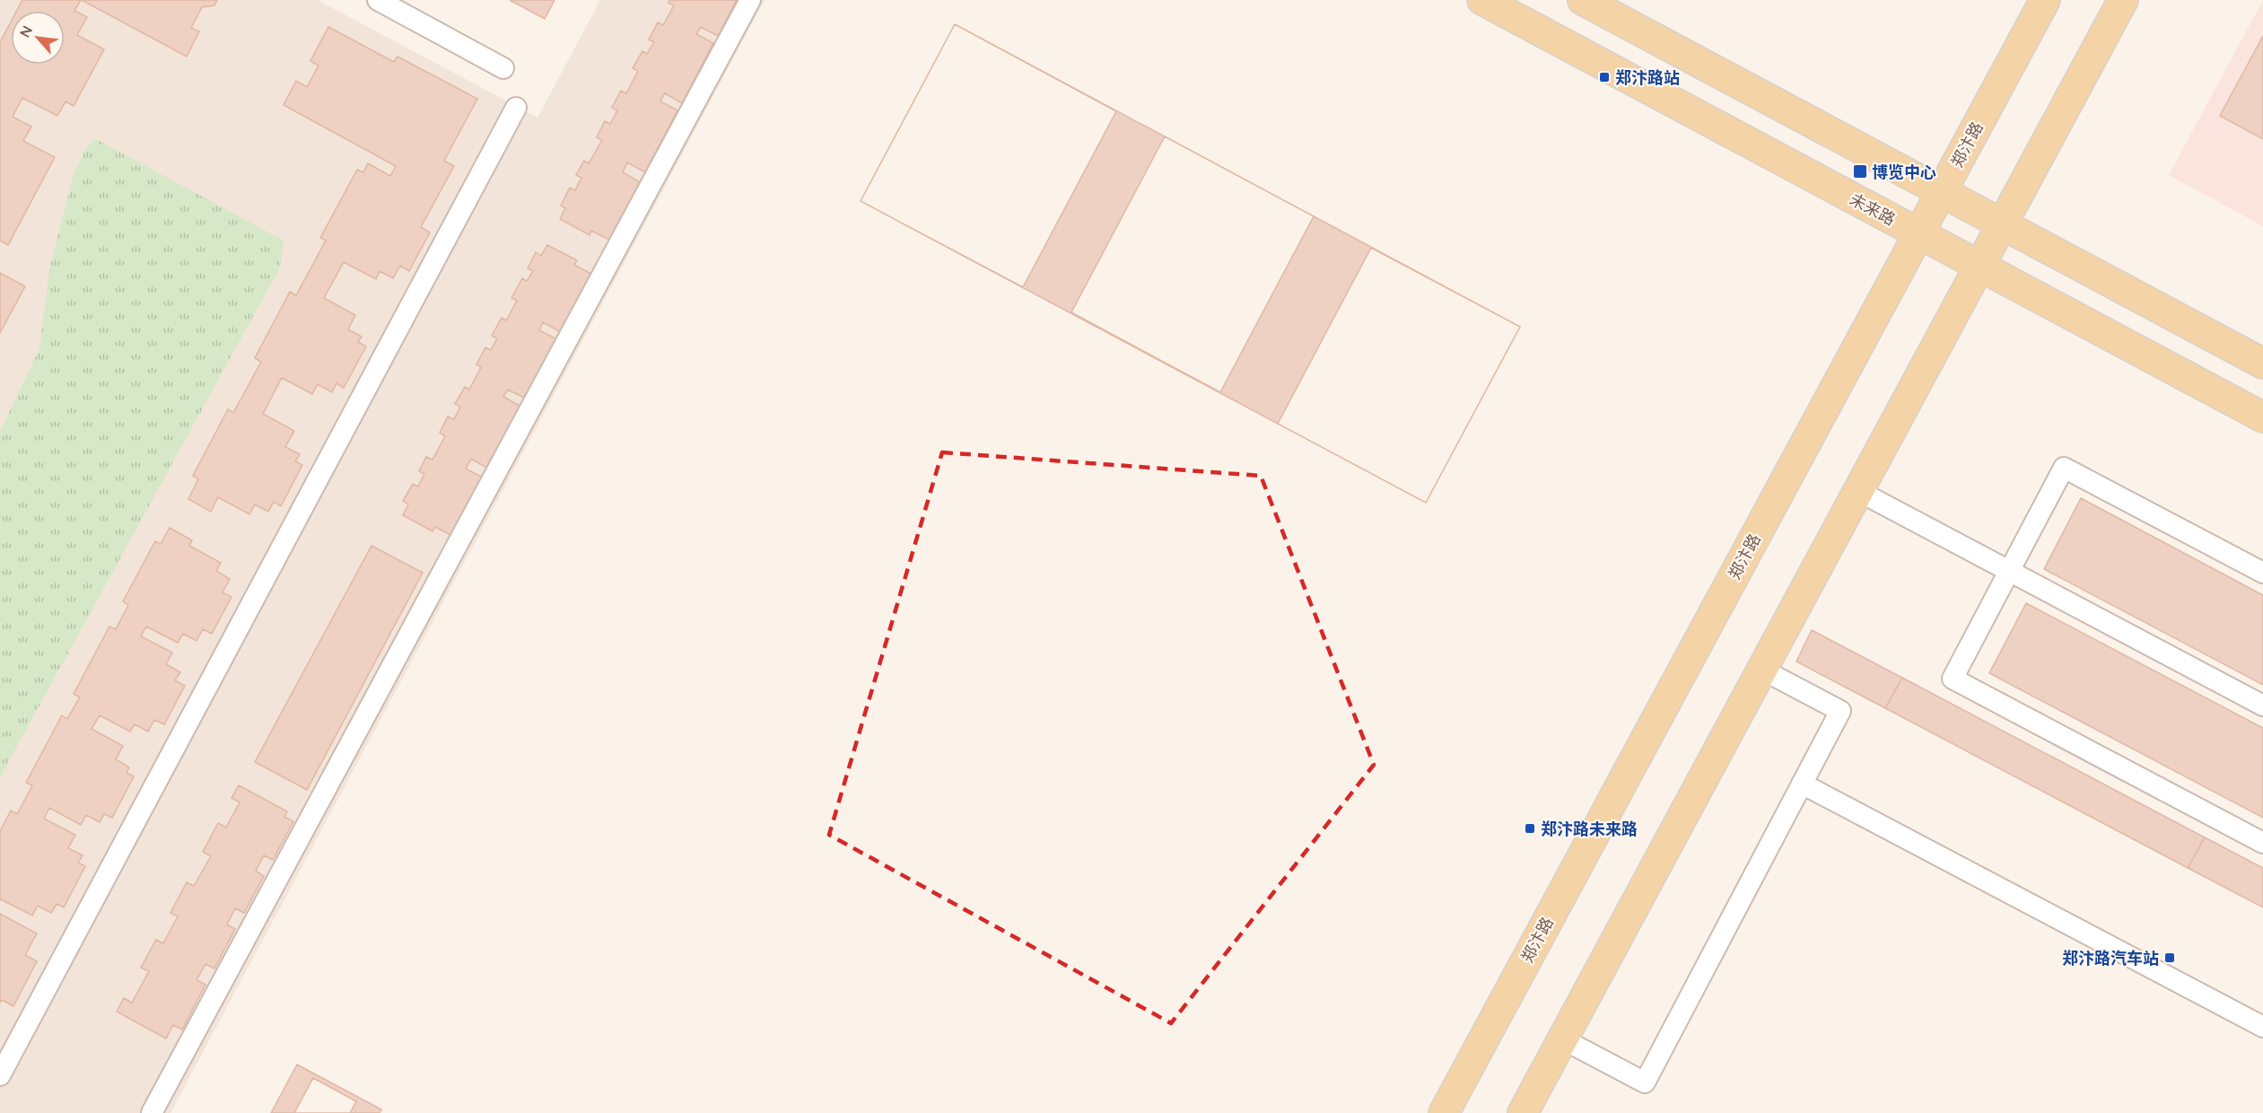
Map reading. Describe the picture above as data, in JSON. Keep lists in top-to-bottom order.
{
  "streets": {
    "main road": ["郑汴路", "未来路"]
  },
  "crossings": [
    ["郑汴路", "未来路"]
  ],
  "places": {
    "transit": [
      "郑汴路站",
      "博览中心",
      "郑汴路未来路",
      "郑汴路汽车站"
    ]
  },
  "north": "top left"
}
